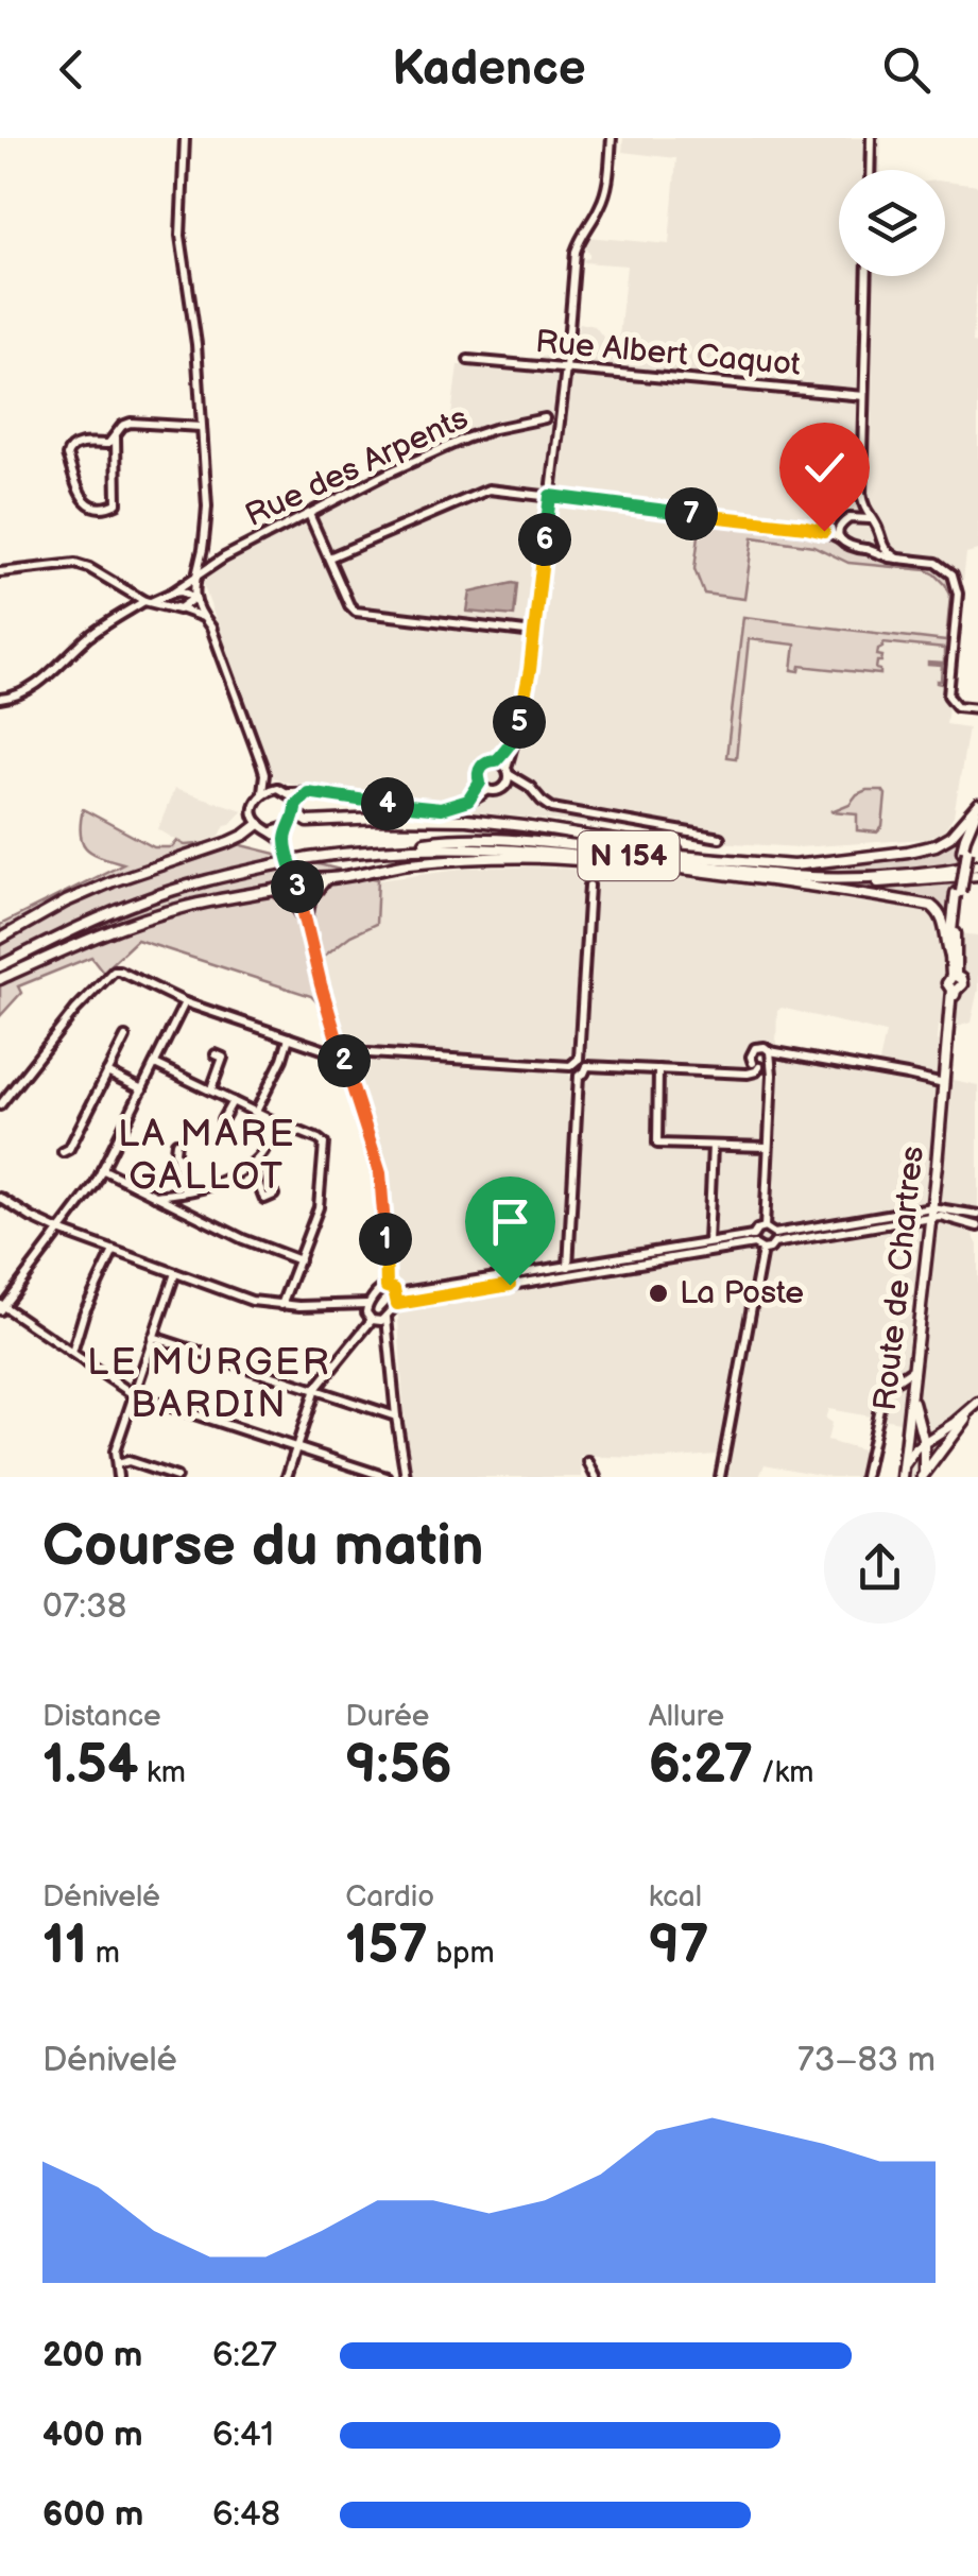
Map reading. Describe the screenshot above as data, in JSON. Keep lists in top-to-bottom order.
{
  "streets": {
    "main road": ["N 154", "Route de Chartres"],
    "street": ["Rue Albert Caquot", "Rue des Arpents"]
  },
  "districts": ["LA MARE GALLOT", "LE MURGER BARDIN"],
  "places": ["La Poste"],
  "page": {
    "header": "Kadence",
    "pins": [
      "7",
      "6",
      "5",
      "4",
      "3",
      "2",
      "1"
    ],
    "heading": ["Course du matin", "07:38"],
    "stats": [
      ["Distance", "1.54 km"],
      ["Durée", "9:56"],
      ["Allure", "6:27 /km"],
      ["Dénivelé", "11 m"],
      ["Cardio", "157 bpm"],
      ["kcal", "97"]
    ],
    "chart": ["Dénivelé", "73–83 m"],
    "list": [
      {
        "name": "200 m",
        "note": "6:27"
      },
      {
        "name": "400 m",
        "note": "6:41"
      },
      {
        "name": "600 m",
        "note": "6:48"
      }
    ]
  }
}
